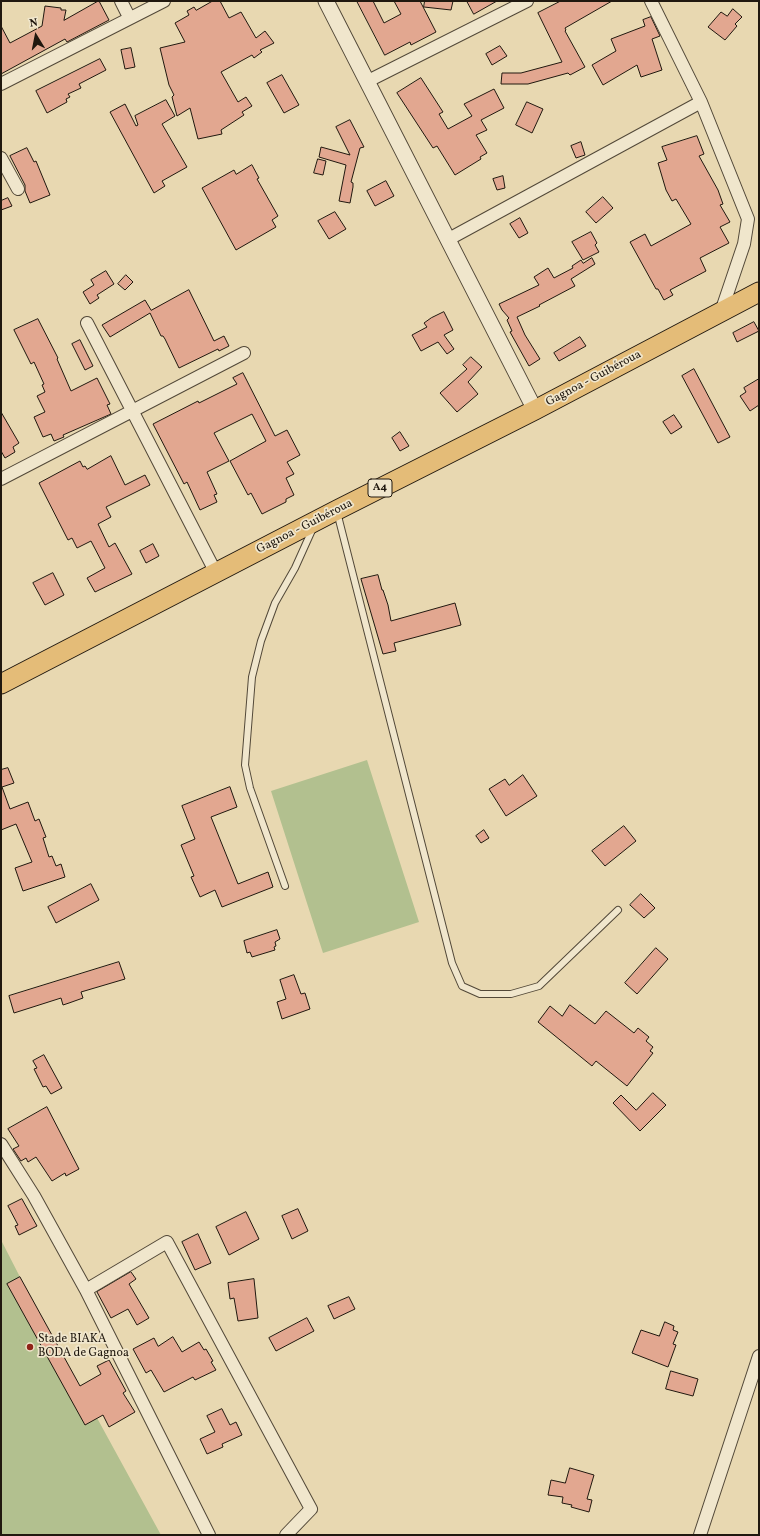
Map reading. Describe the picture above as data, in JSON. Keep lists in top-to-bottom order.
{
  "streets": {
    "main road": ["Gagnoa - Guibéroua", "A4"]
  },
  "places": ["Stade BIAKA BODA de Gagnoa"],
  "north": "top"
}
